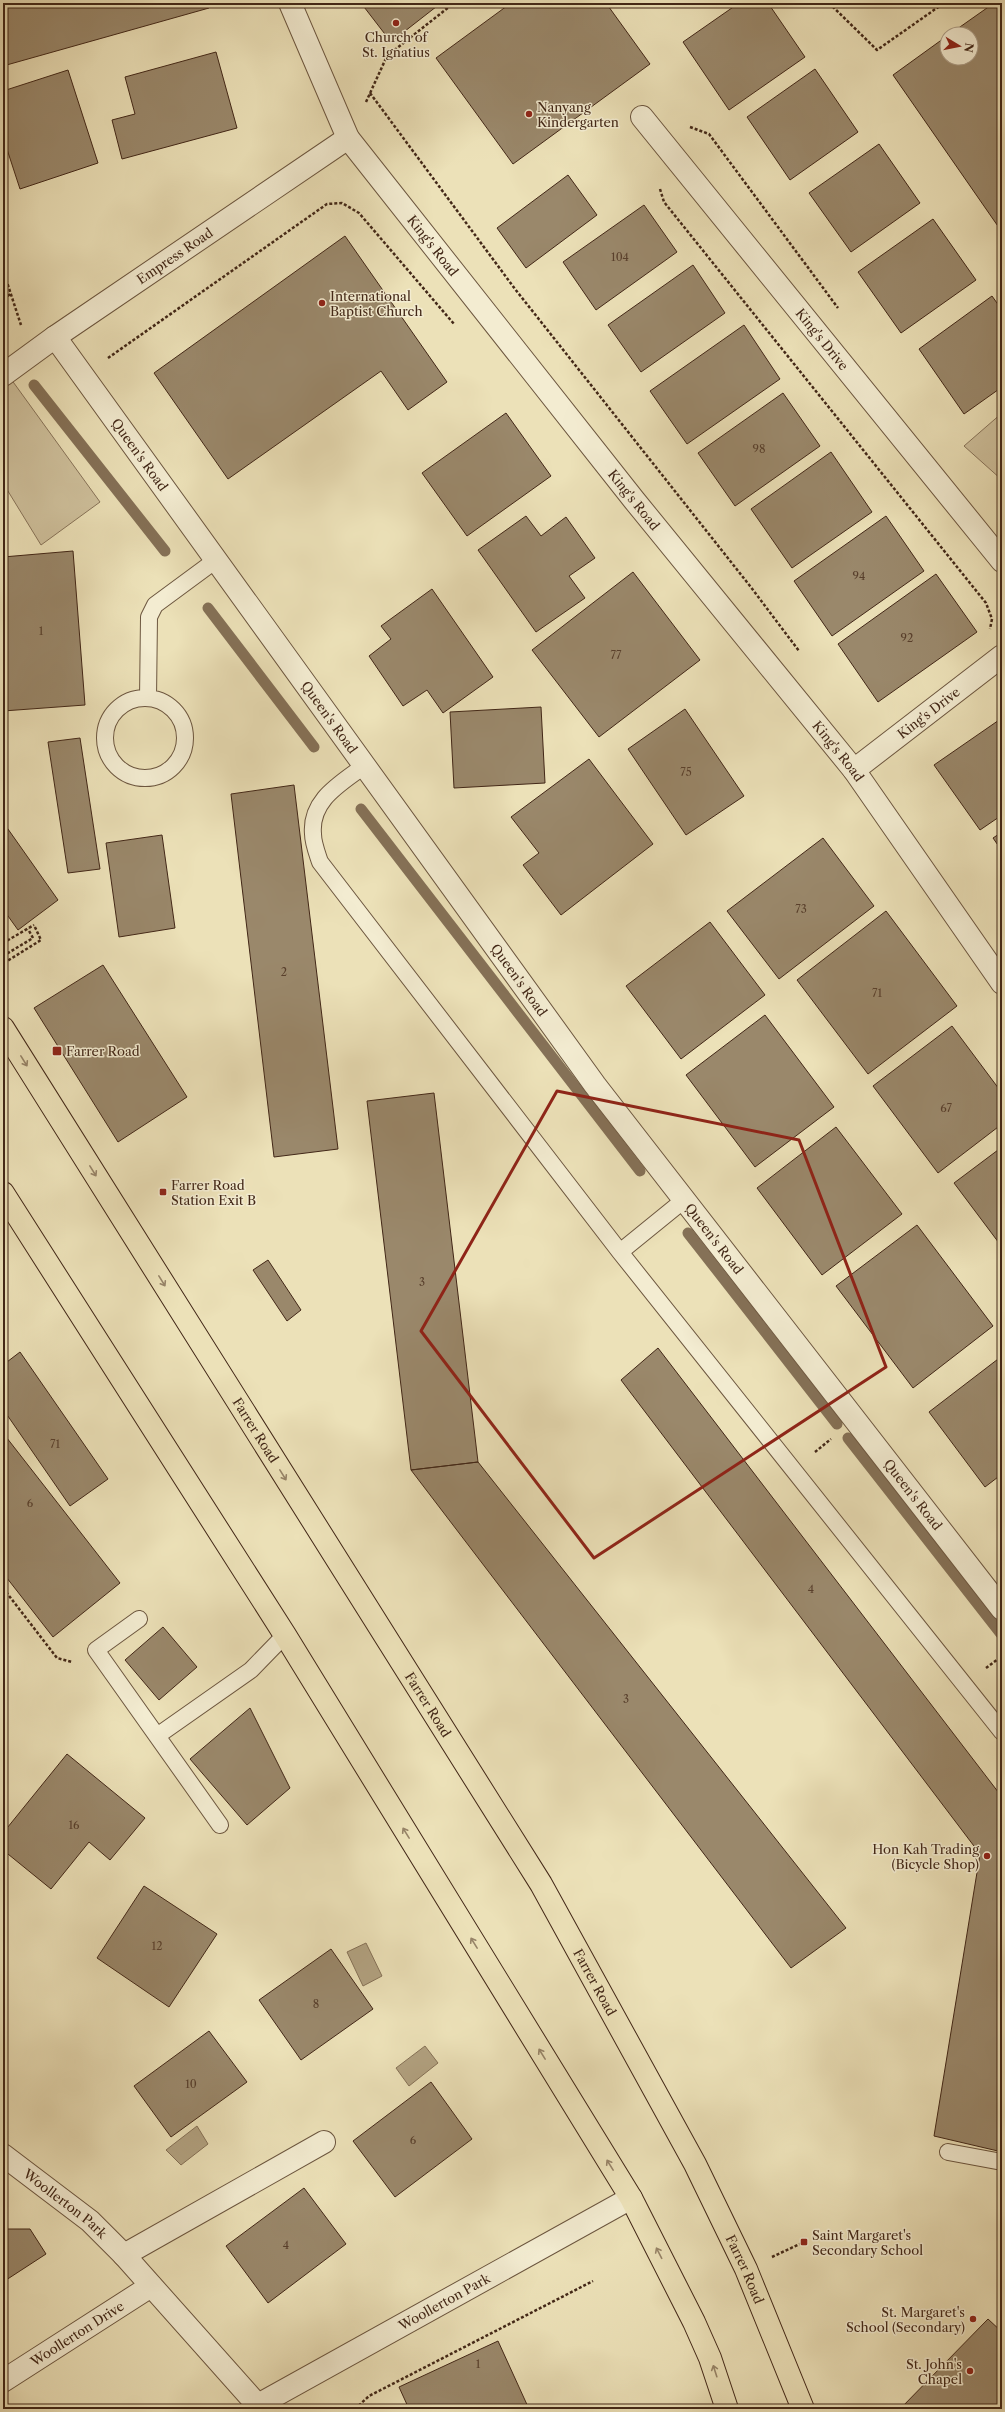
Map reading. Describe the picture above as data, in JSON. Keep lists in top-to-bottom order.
{
  "streets": {
    "highway": ["Farrer Road"],
    "street": [
      "King's Road",
      "Empress Road",
      "King's Drive",
      "Queen's Road",
      "Woollerton Park",
      "Woollerton Drive"
    ]
  },
  "crossings": [
    ["King's Road", "Empress Road"],
    ["King's Road", "King's Drive"],
    ["Empress Road", "Queen's Road"],
    ["Woollerton Park", "Woollerton Drive"]
  ],
  "places": {
    "other": [
      "Church of St. Ignatius",
      "Nanyang Kindergarten",
      "International Baptist Church",
      "Hon Kah Trading (Bicycle Shop)",
      "St. Margaret's School (Secondary)",
      "St. John's Chapel"
    ],
    "transit": ["Farrer Road", "Farrer Road Station Exit B", "Saint Margaret's Secondary School"]
  },
  "house_numbers": [
    "104",
    "98",
    "94",
    "1",
    "92",
    "77",
    "75",
    "73",
    "2",
    "71",
    "67",
    "3",
    "71",
    "6",
    "4",
    "3",
    "16",
    "12",
    "8",
    "10",
    "6",
    "4",
    "1"
  ],
  "north": "right"
}
